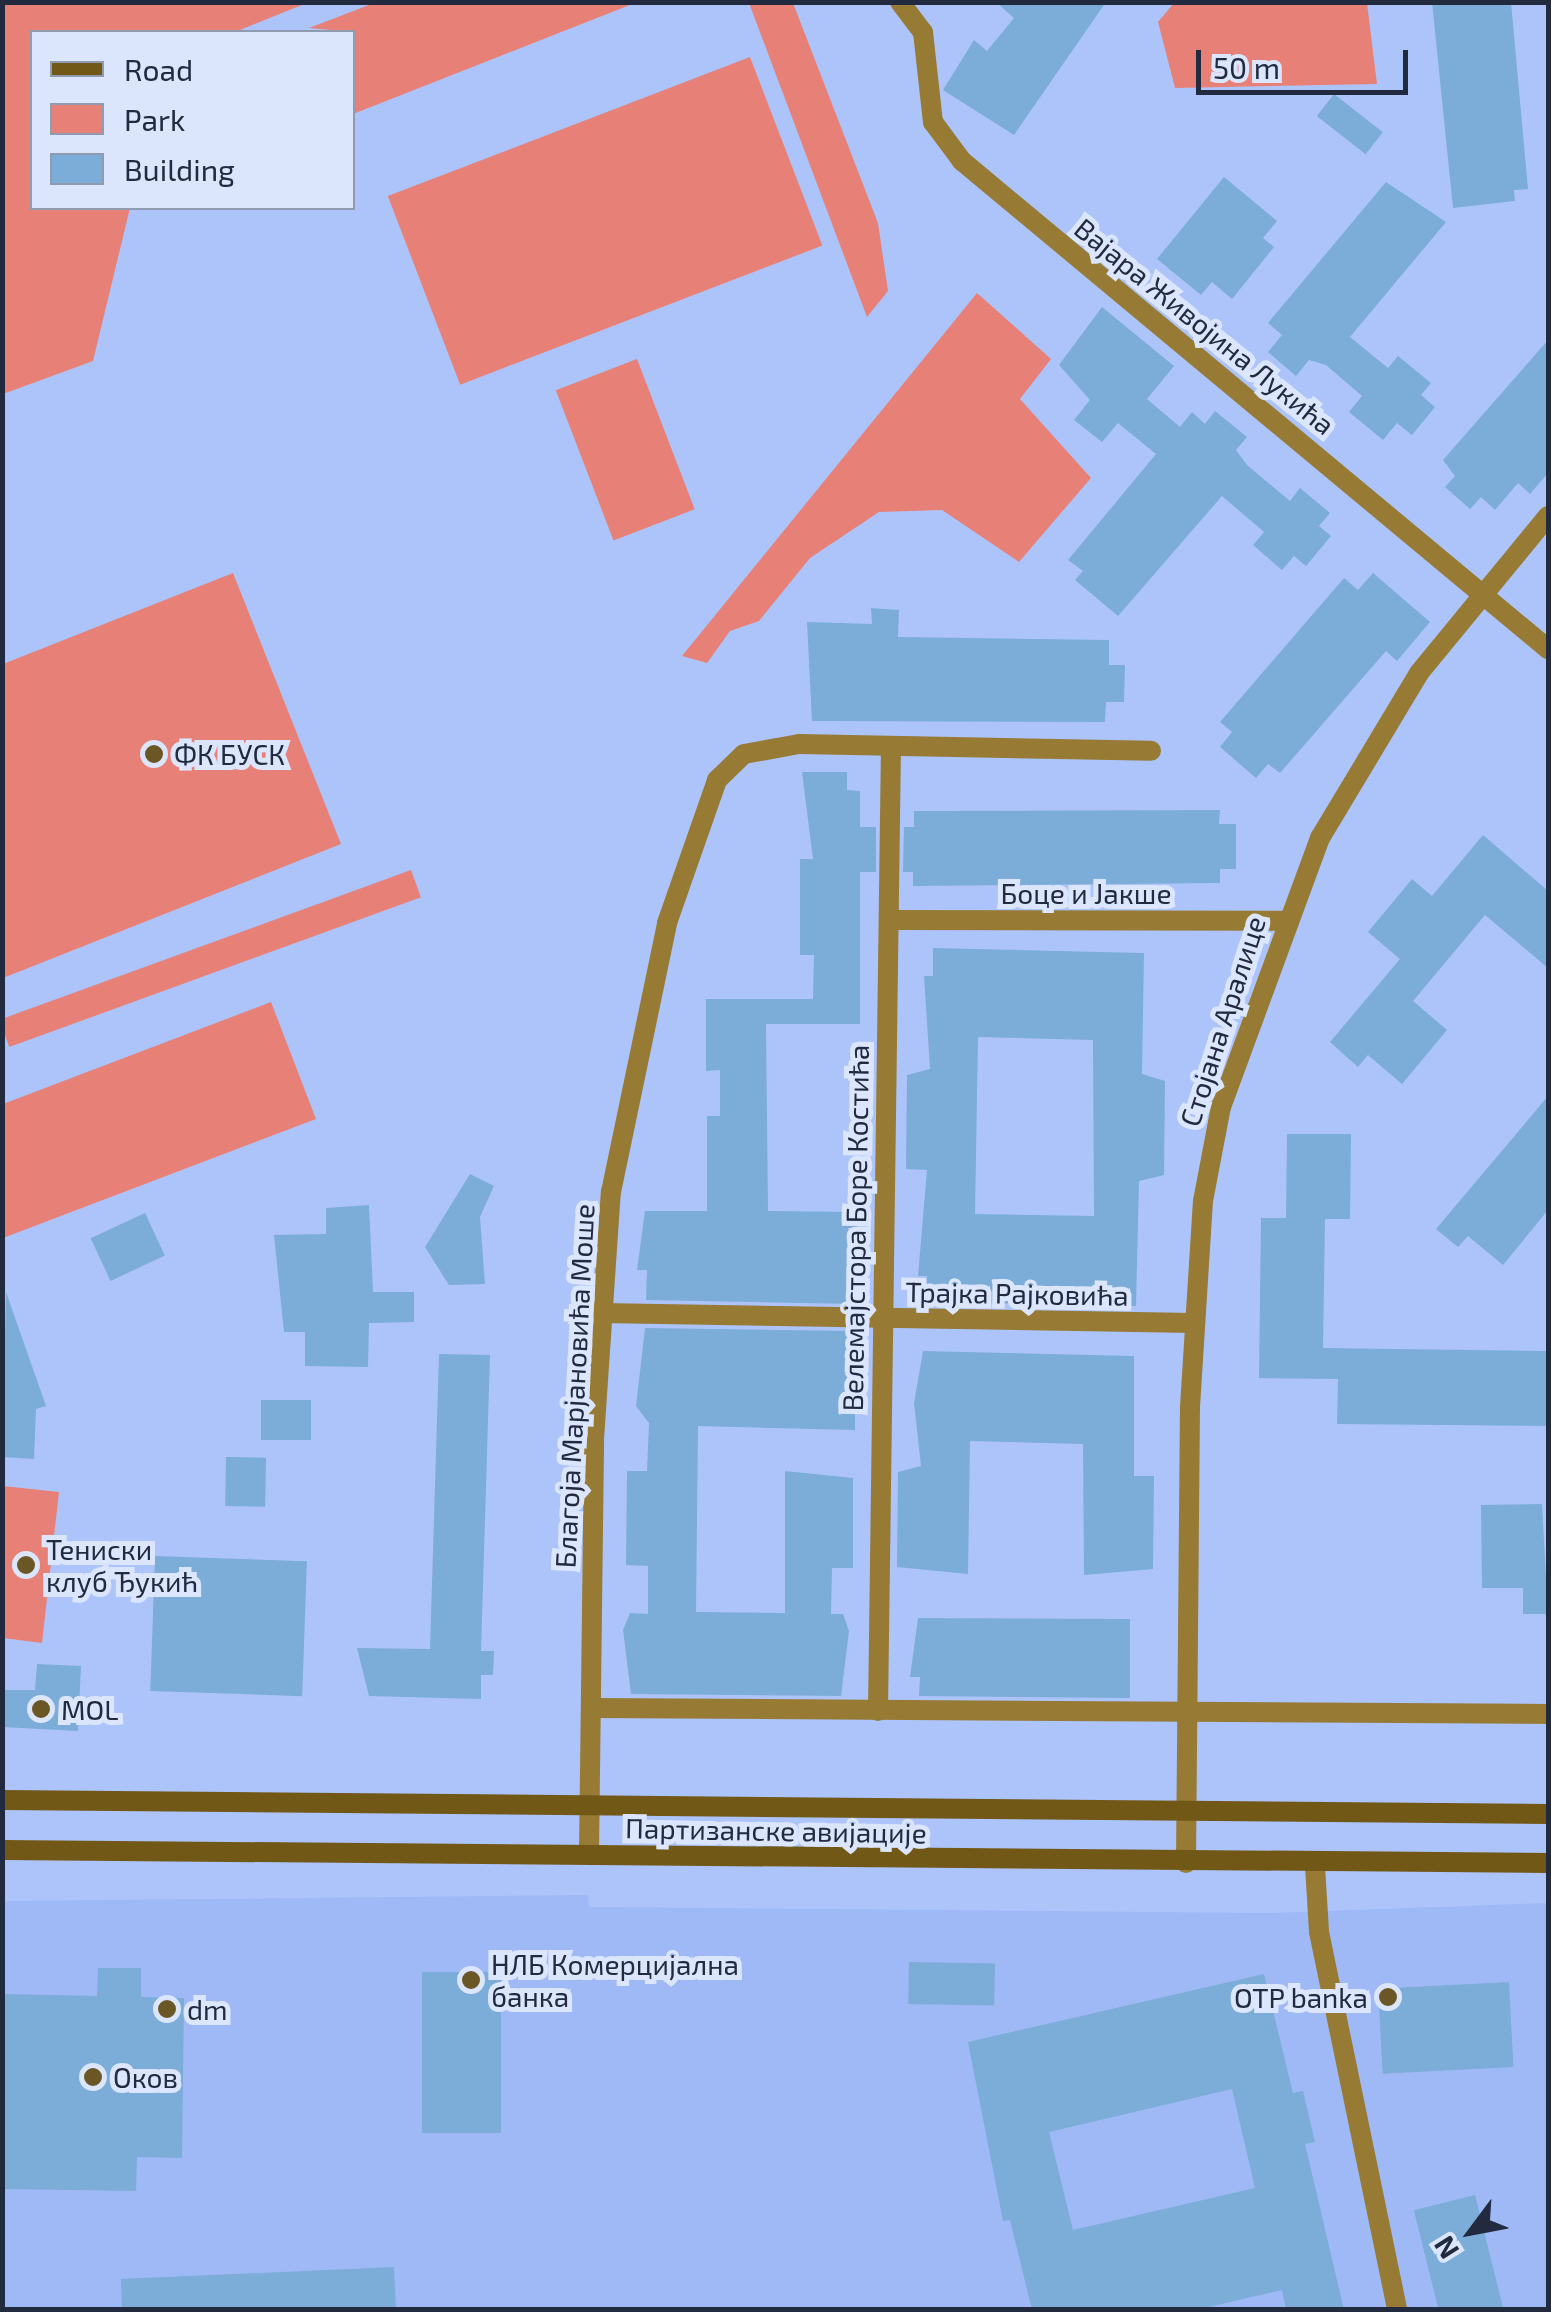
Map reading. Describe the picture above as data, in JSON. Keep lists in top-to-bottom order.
{
  "streets": {
    "main road": ["Партизанске авијације"],
    "street": [
      "Вајара Живојина Лукића",
      "Боце и Јакше",
      "Стојана Аралице",
      "Велемајстора Боре Костића",
      "Трајка Рајковића",
      "Благоја Марјановића Моше"
    ]
  },
  "crossings": [
    ["Вајара Живојина Лукића", "Стојана Аралице"],
    ["Боце и Јакше", "Стојана Аралице"],
    ["Боце и Јакше", "Велемајстора Боре Костића"],
    ["Стојана Аралице", "Трајка Рајковића"],
    ["Стојана Аралице", "Партизанске авијације"],
    ["Велемајстора Боре Костића", "Трајка Рајковића"],
    ["Велемајстора Боре Костића", "Благоја Марјановића Моше"],
    ["Трајка Рајковића", "Благоја Марјановића Моше"],
    ["Благоја Марјановића Моше", "Партизанске авијације"]
  ],
  "places": [
    "ФК БУСК",
    "Тениски клуб Ђукић",
    "MOL",
    "НЛБ Комерцијална банка",
    "OTP banka",
    "dm",
    "Оков"
  ],
  "legend": ["Road", "Park", "Building"],
  "scale_bar": "50 m",
  "north": "bottom left"
}
